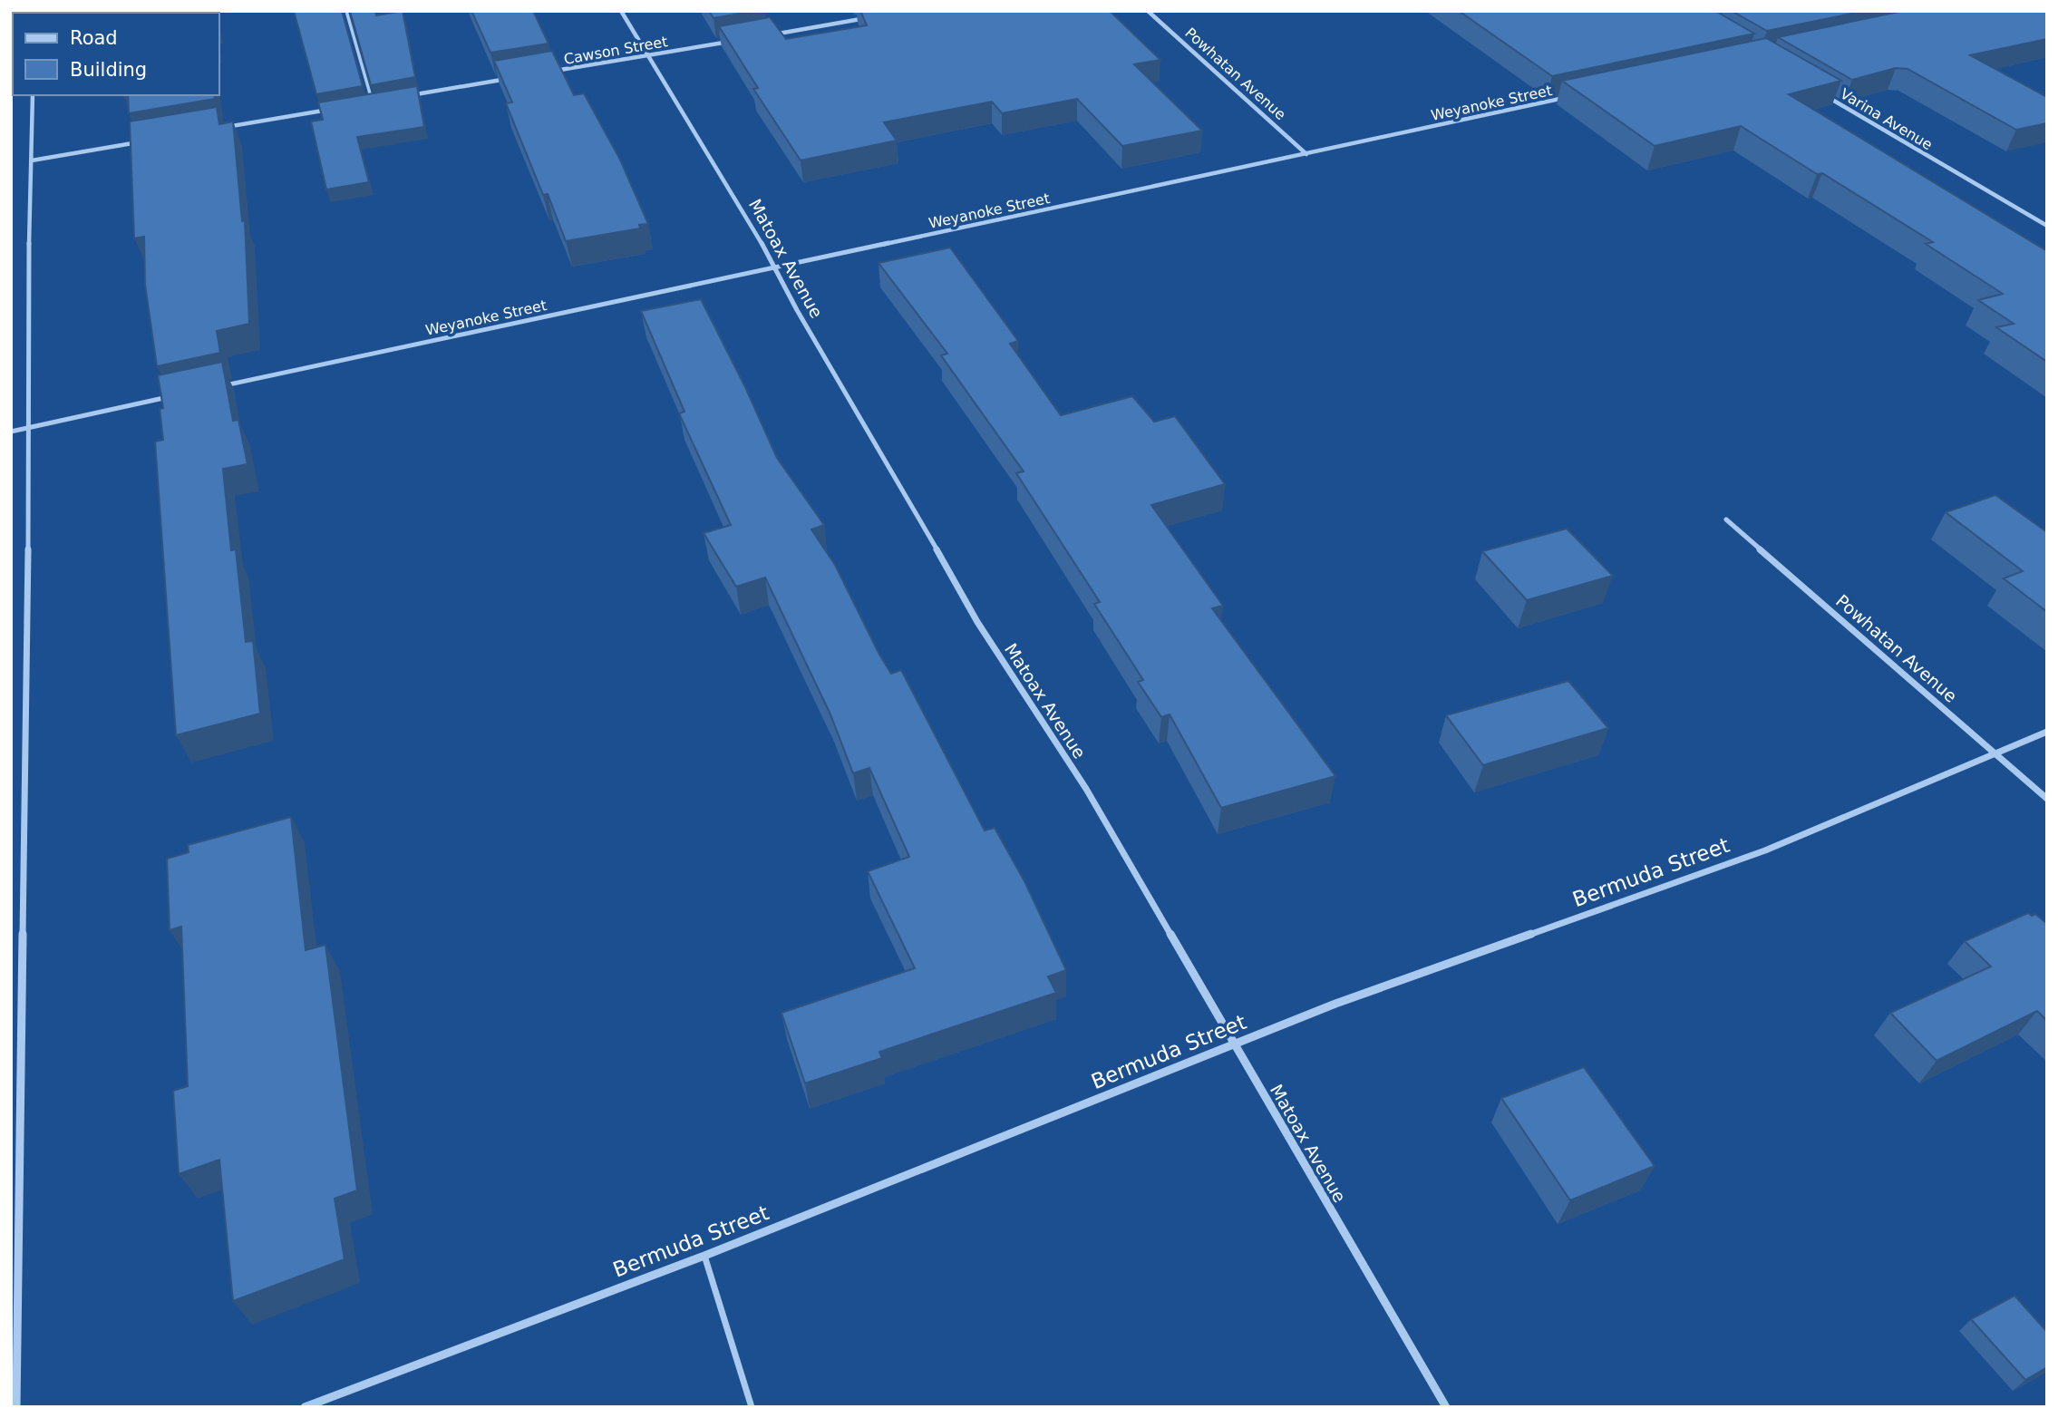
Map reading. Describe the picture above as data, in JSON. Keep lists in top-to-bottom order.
{
  "streets": {
    "street": [
      "Cawson Street",
      "Powhatan Avenue",
      "Weyanoke Street",
      "Varina Avenue",
      "Matoax Avenue",
      "Bermuda Street"
    ]
  },
  "crossings": [
    ["Cawson Street", "Matoax Avenue"],
    ["Powhatan Avenue", "Weyanoke Street"],
    ["Powhatan Avenue", "Bermuda Street"],
    ["Weyanoke Street", "Matoax Avenue"],
    ["Matoax Avenue", "Bermuda Street"]
  ],
  "legend": ["Road", "Building"]
}
